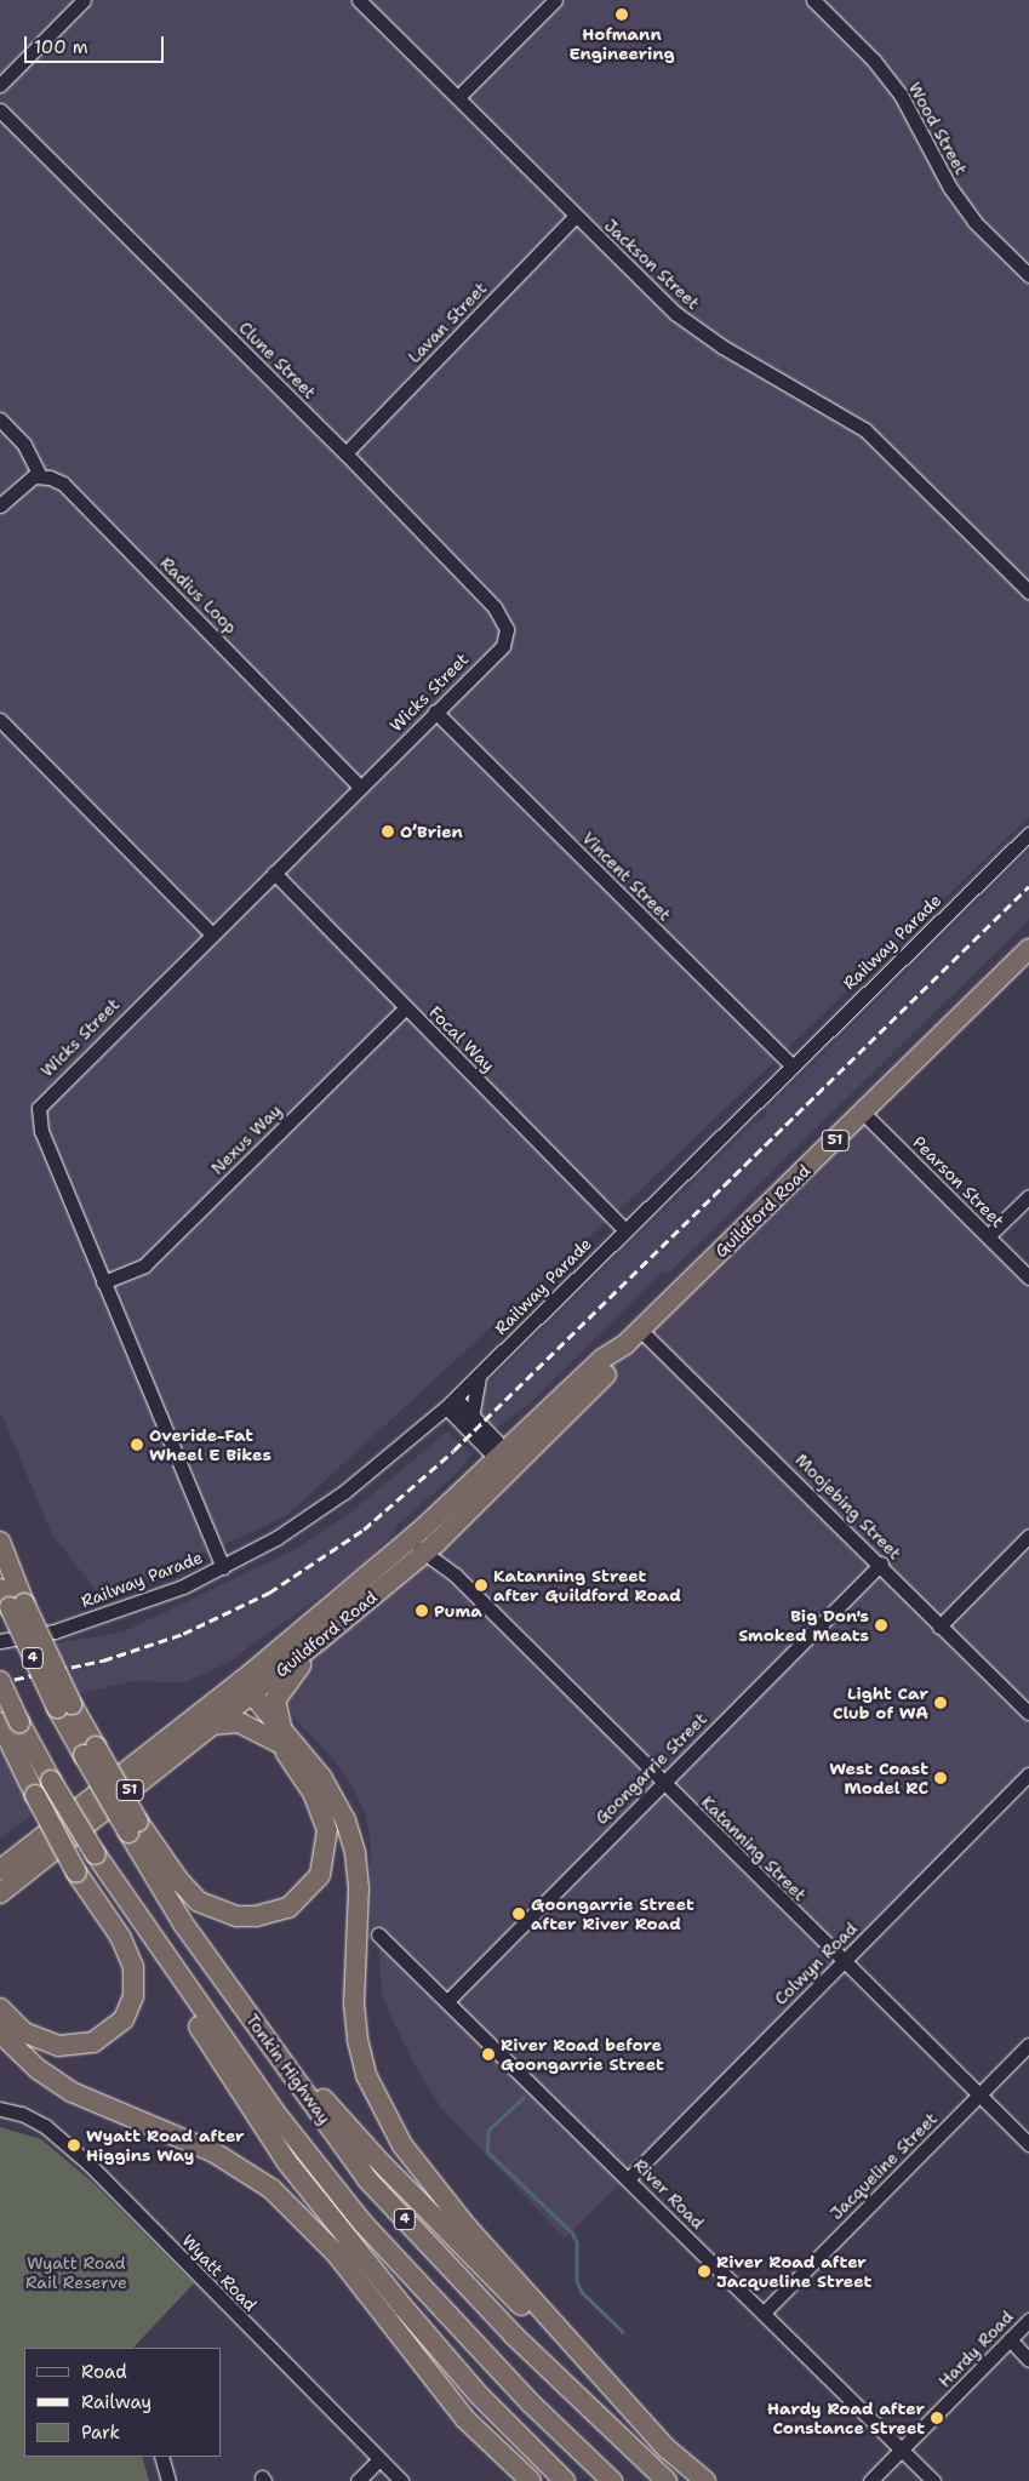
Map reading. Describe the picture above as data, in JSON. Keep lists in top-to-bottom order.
{
  "streets": {
    "highway": [
      "51",
      "Guildford Road",
      "4",
      "Tonkin Highway"
    ],
    "street": [
      "Wood Street",
      "Jackson Street",
      "Lavan Street",
      "Clune Street",
      "Radius Loop",
      "Wicks Street",
      "Vincent Street",
      "Railway Parade",
      "Focal Way",
      "Nexus Way",
      "Pearson Street",
      "Moojebing Street",
      "Goongarrie Street",
      "Katanning Street",
      "Colwyn Road",
      "Jacqueline Street",
      "River Road",
      "Wyatt Road",
      "Hardy Road"
    ]
  },
  "crossings": [
    ["Jackson Street", "Lavan Street"],
    ["Lavan Street", "Clune Street"],
    ["Clune Street", "Wicks Street"],
    ["Radius Loop", "Wicks Street"],
    ["Wicks Street", "Vincent Street"],
    ["Wicks Street", "Railway Parade"],
    ["Wicks Street", "Focal Way"],
    ["Wicks Street", "Nexus Way"],
    ["Vincent Street", "Railway Parade"],
    ["Railway Parade", "Focal Way"],
    ["Focal Way", "Nexus Way"],
    ["Pearson Street", "Guildford Road"],
    ["Guildford Road", "Moojebing Street"],
    ["Guildford Road", "Katanning Street"],
    ["Moojebing Street", "Goongarrie Street"],
    ["Goongarrie Street", "Katanning Street"],
    ["Goongarrie Street", "River Road"],
    ["Katanning Street", "Colwyn Road"],
    ["Katanning Street", "Jacqueline Street"],
    ["Colwyn Road", "River Road"],
    ["Jacqueline Street", "River Road"],
    ["River Road", "Hardy Road"]
  ],
  "parks": ["Wyatt Road Rail Reserve"],
  "places": [
    "Hofmann Engineering",
    "O’Brien",
    "Overide-Fat Wheel E Bikes",
    "Katanning Street after Guildford Road",
    "Puma",
    "Big Don's Smoked Meats",
    "Light Car Club of WA",
    "West Coast Model RC",
    "Goongarrie Street after River Road",
    "River Road before Goongarrie Street",
    "Wyatt Road after Higgins Way",
    "River Road after Jacqueline Street",
    "Hardy Road after Constance Street"
  ],
  "legend": ["Road", "Railway", "Park"],
  "scale_bar": "100 m"
}
